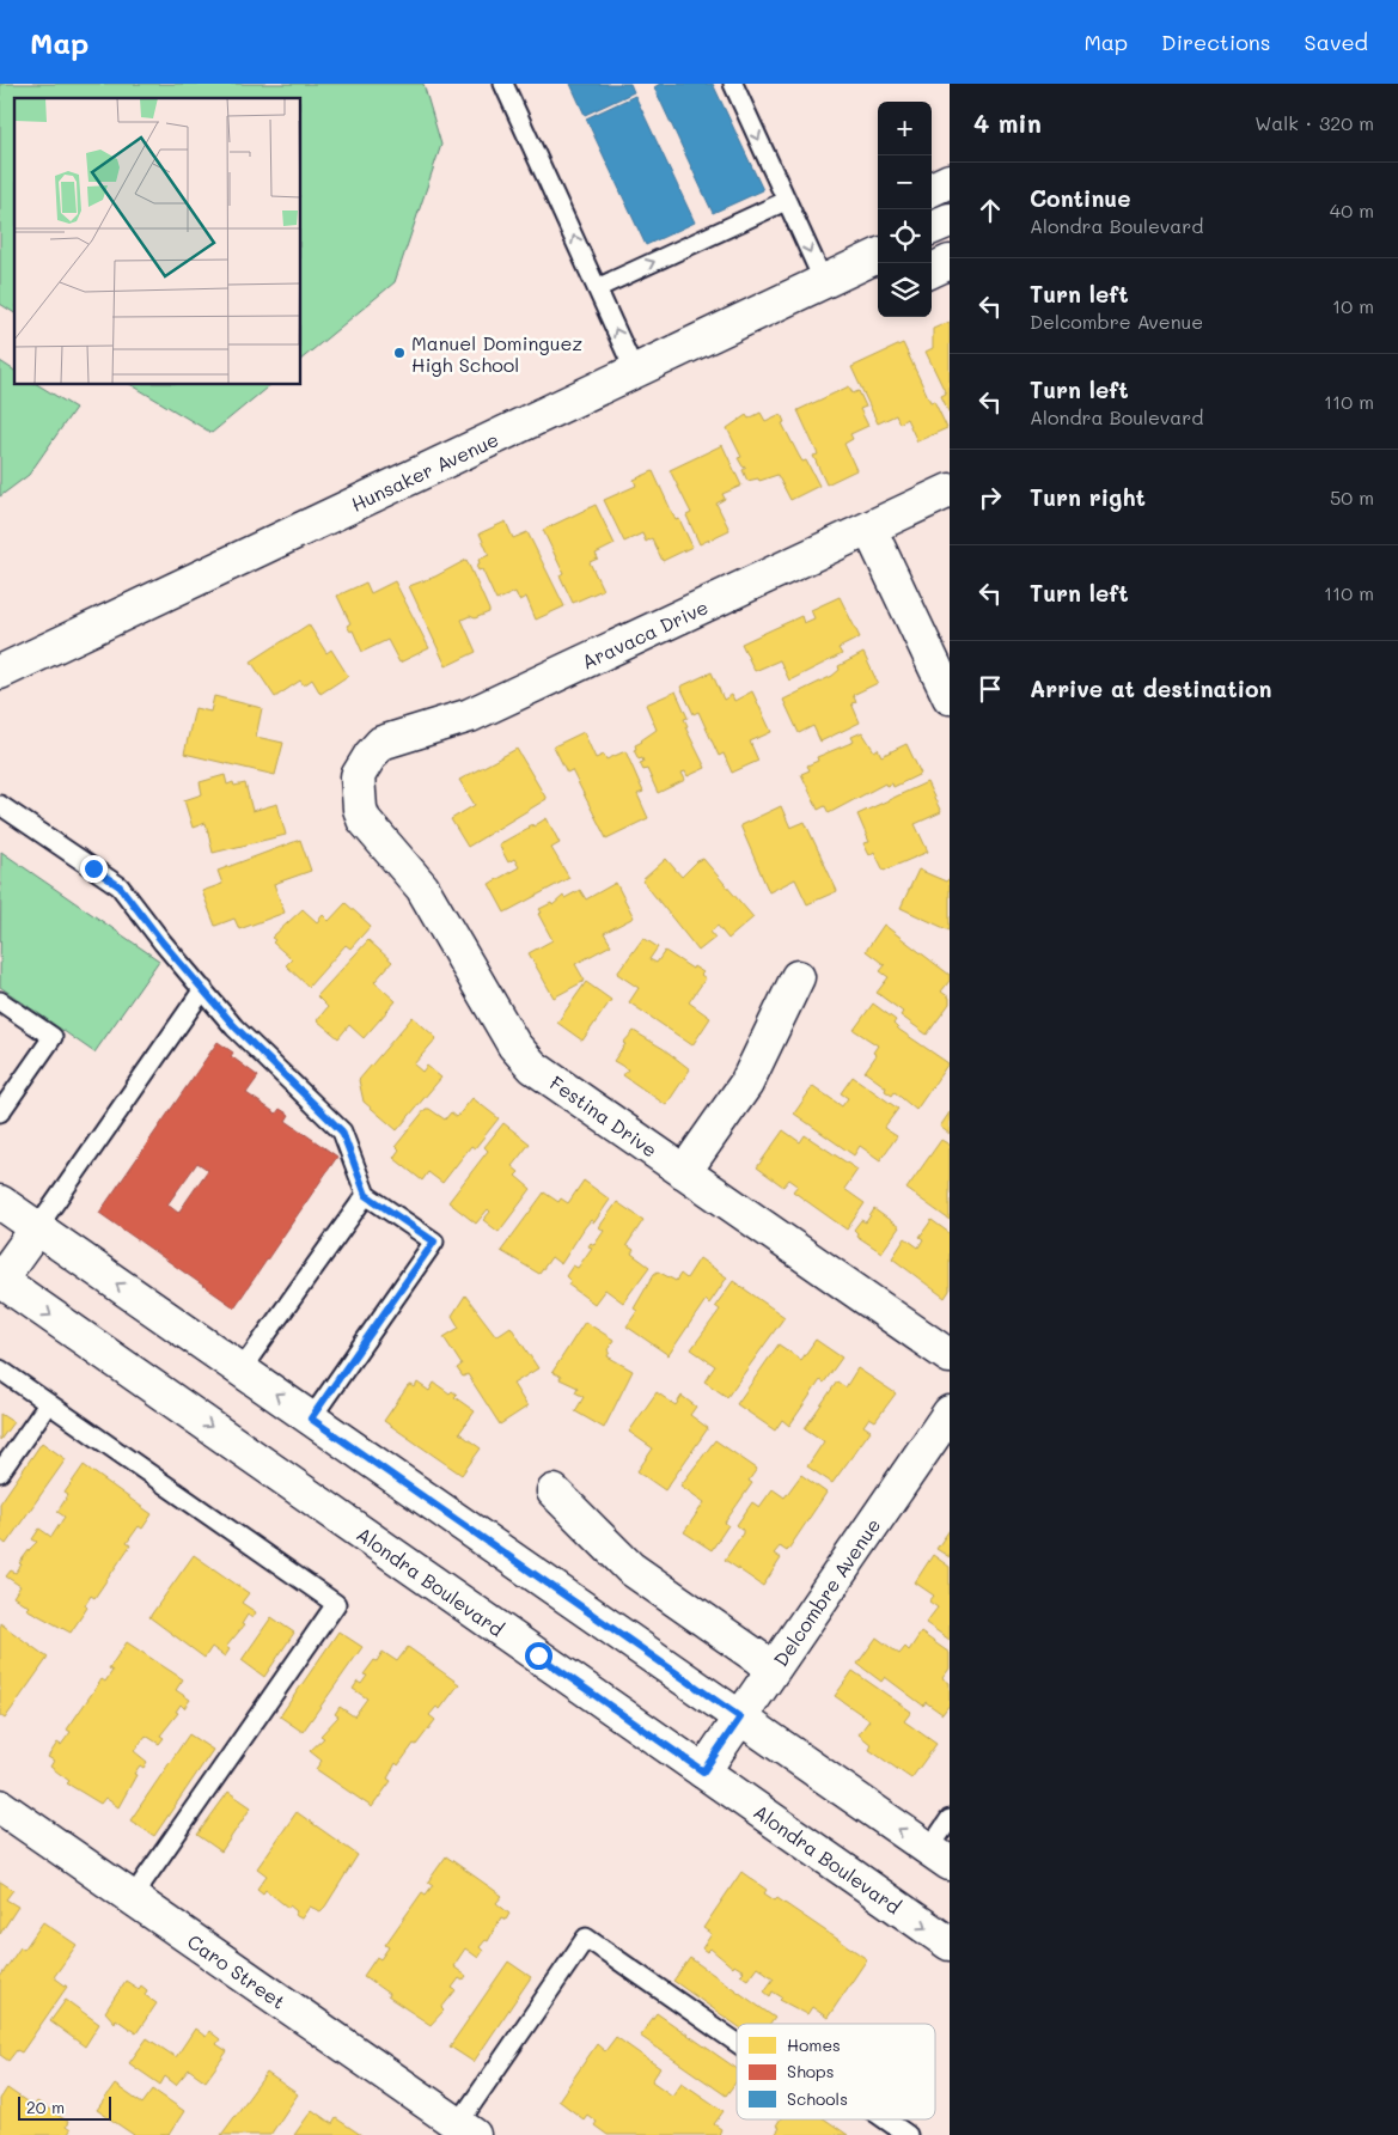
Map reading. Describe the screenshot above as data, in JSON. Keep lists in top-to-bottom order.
{
  "streets": {
    "street": [
      "Hunsaker Avenue",
      "Aravaca Drive",
      "Festina Drive",
      "Alondra Boulevard",
      "Delcombre Avenue",
      "Caro Street"
    ]
  },
  "crossings": [
    ["Aravaca Drive", "Festina Drive"],
    ["Alondra Boulevard", "Delcombre Avenue"]
  ],
  "places": ["Manuel Dominguez High School"],
  "legend": ["Homes", "Shops", "Schools"],
  "scale_bar": "20 m",
  "page": {
    "header": "Map",
    "nav": ["Map", "Directions", "Saved"],
    "heading": ["4 min", "Walk · 320 m"],
    "map_buttons": ["+", "−"],
    "list": [
      ["Continue", "Alondra Boulevard", "40 m"],
      ["Turn left", "Delcombre Avenue", "10 m"],
      ["Turn left", "Alondra Boulevard", "110 m"],
      ["Turn right", "50 m"],
      ["Turn left", "110 m"],
      "Arrive at destination"
    ],
    "scale": "20 m"
  }
}
